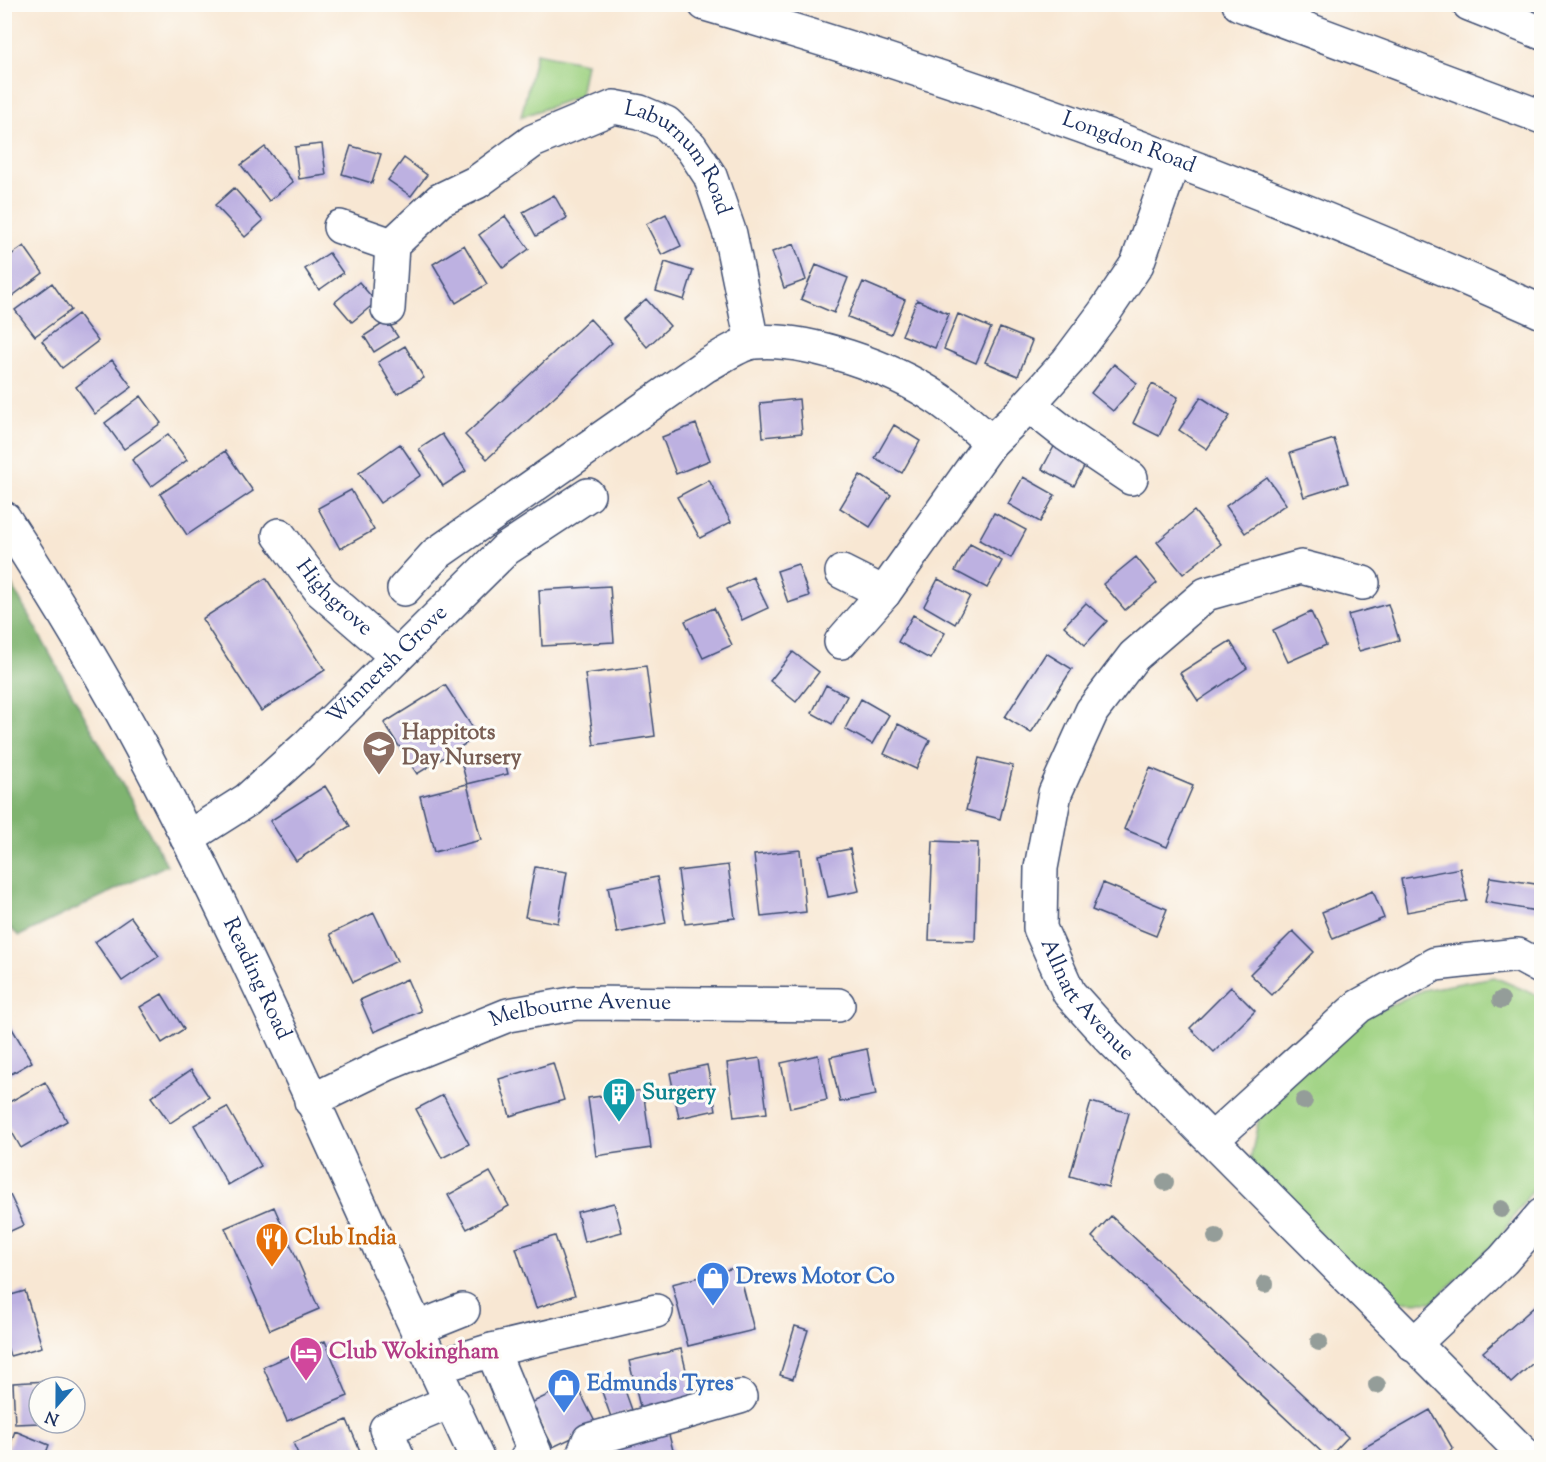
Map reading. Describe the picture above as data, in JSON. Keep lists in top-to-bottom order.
{
  "streets": {
    "main road": [
      "Longdon Road",
      "Laburnum Road",
      "Highgrove",
      "Winnersh Grove",
      "Reading Road",
      "Allnatt Avenue",
      "Melbourne Avenue"
    ]
  },
  "crossings": [
    ["Highgrove", "Winnersh Grove"],
    ["Winnersh Grove", "Reading Road"],
    ["Reading Road", "Melbourne Avenue"]
  ],
  "places": {
    "school or university": ["Happitots Day Nursery"],
    "building": ["Surgery"],
    "restaurant": ["Club India"],
    "shop": ["Drews Motor Co", "Edmunds Tyres"],
    "hotel": ["Club Wokingham"]
  },
  "north": "bottom"
}
